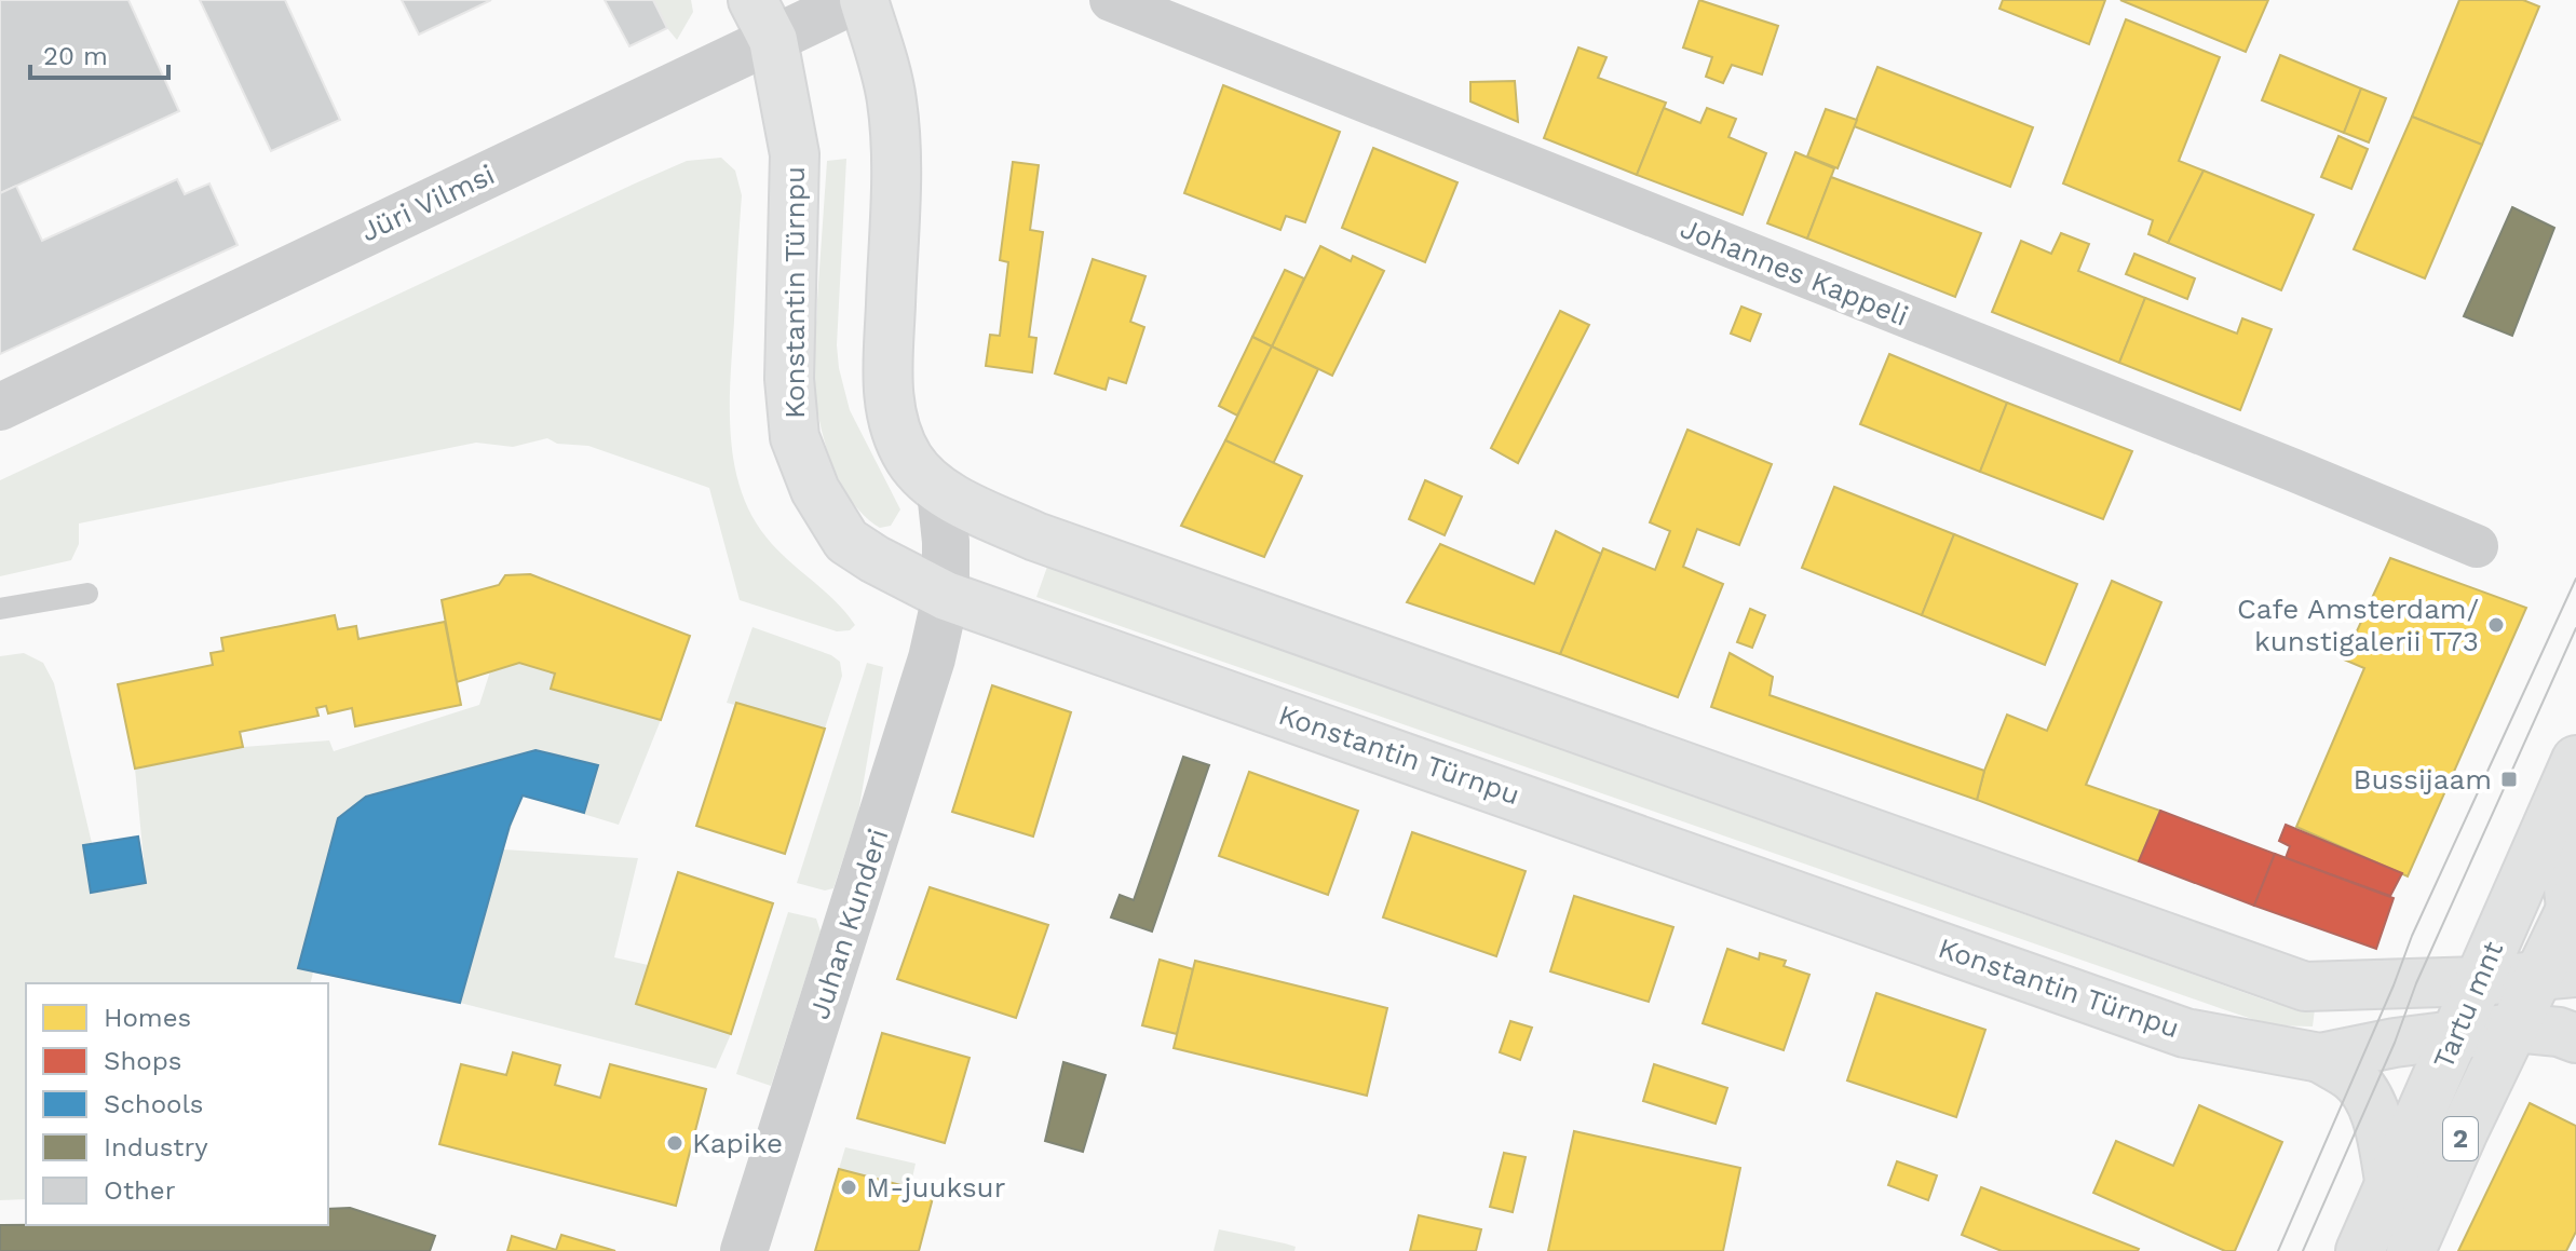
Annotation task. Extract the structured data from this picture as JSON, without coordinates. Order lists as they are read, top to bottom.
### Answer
{
  "streets": {
    "main road": ["Konstantin Türnpu", "Tartu mnt", "2"],
    "street": ["Jüri Vilmsi", "Johannes Kappeli", "Juhan Kunderi"]
  },
  "crossings": [
    ["Jüri Vilmsi", "Konstantin Türnpu"],
    ["Konstantin Türnpu", "Juhan Kunderi"],
    ["Konstantin Türnpu", "Tartu mnt"]
  ],
  "places": {
    "other": ["Cafe Amsterdam/ kunstigalerii T73", "Kapike", "M-juuksur"],
    "transit": ["Bussijaam"]
  },
  "legend": [
    "Homes",
    "Shops",
    "Schools",
    "Industry",
    "Other"
  ],
  "scale_bar": "20 m"
}
